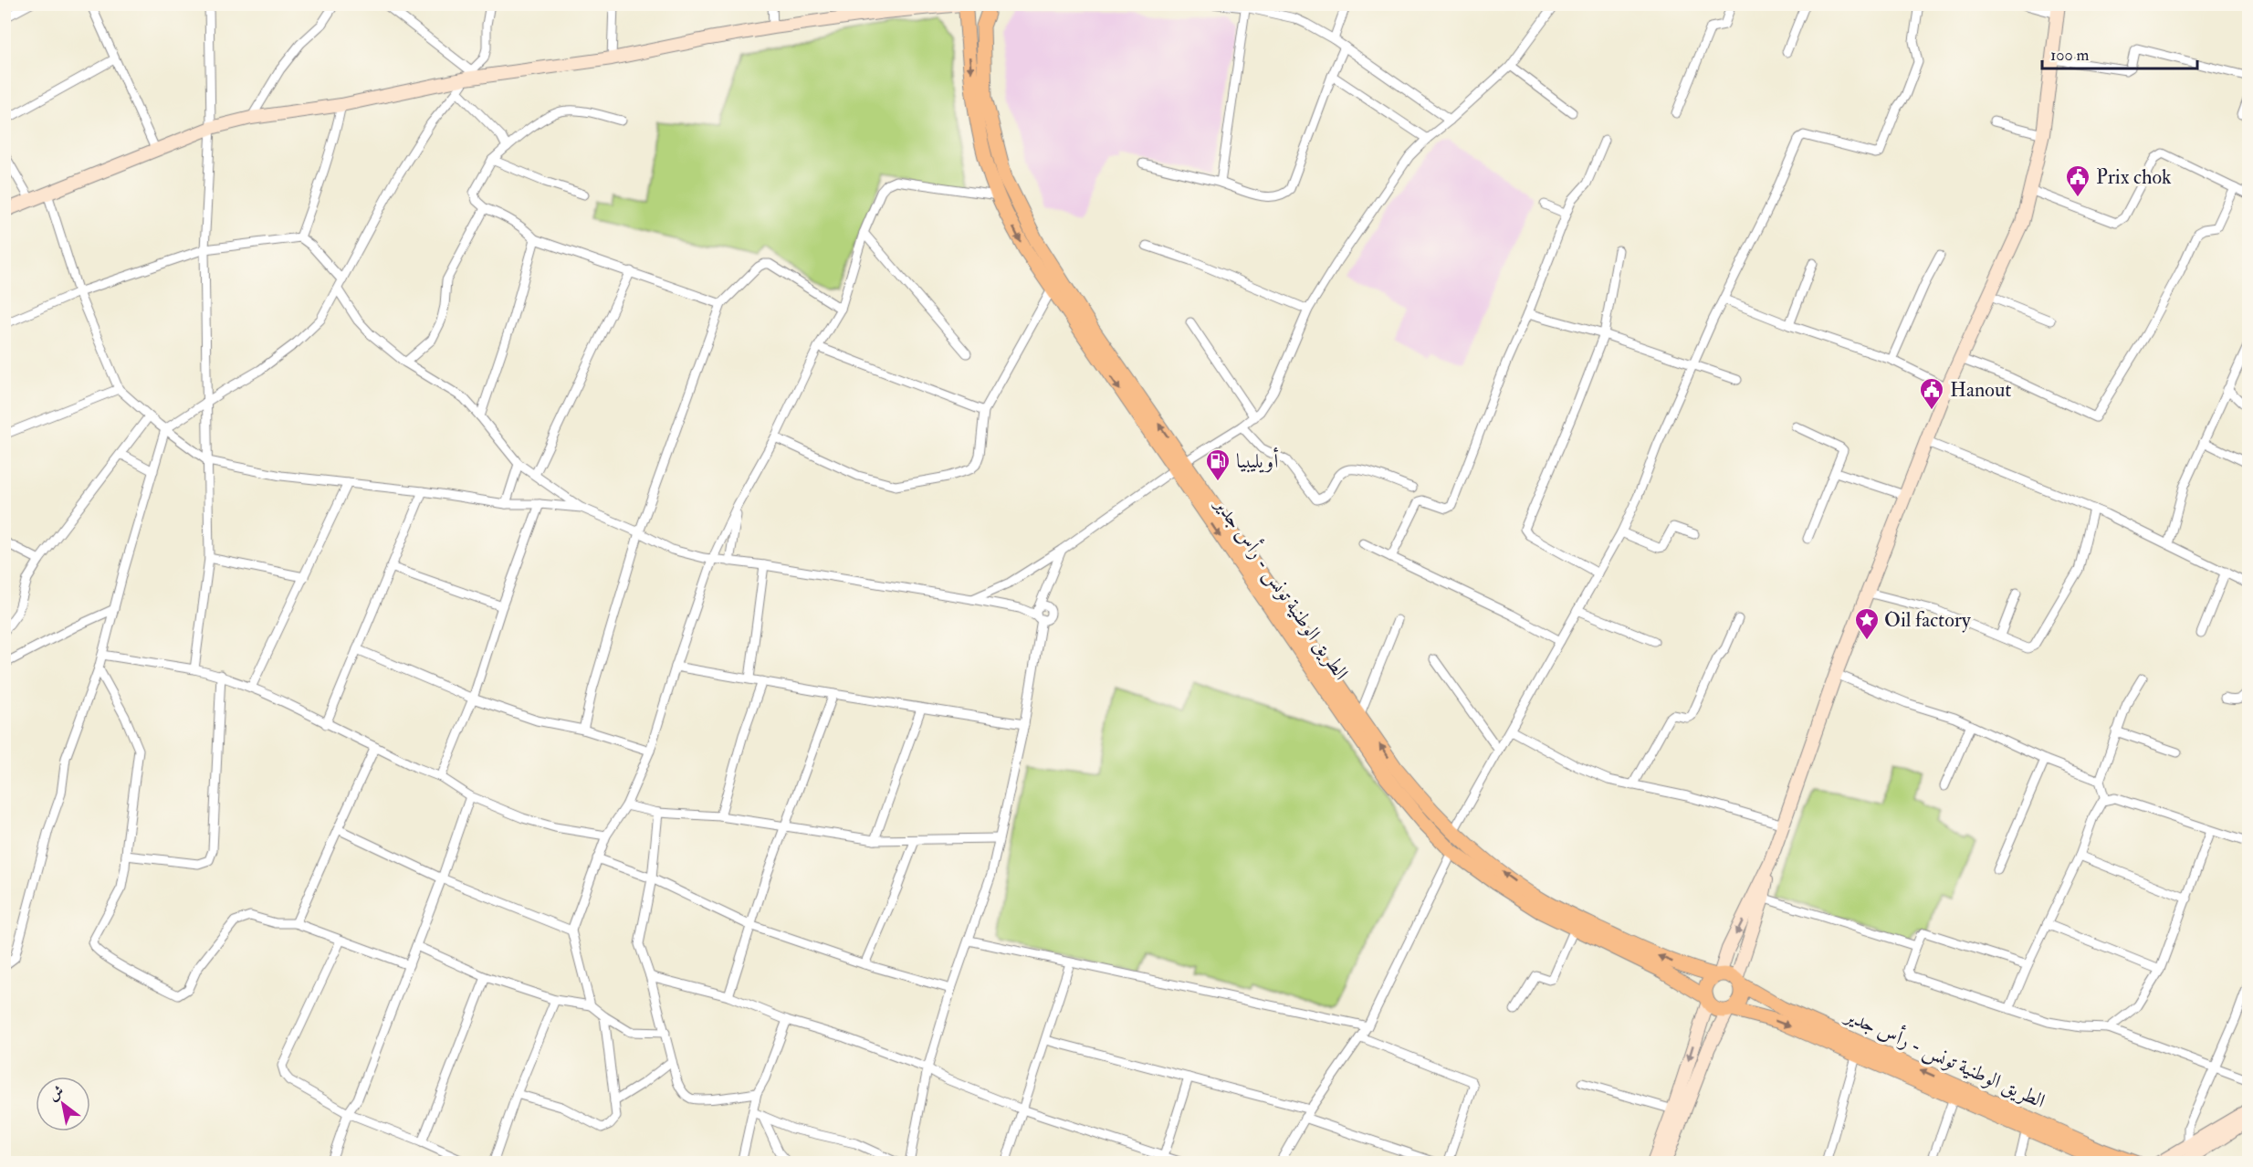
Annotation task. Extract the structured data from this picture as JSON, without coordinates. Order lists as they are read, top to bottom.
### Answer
{
  "streets": {
    "main road": ["الطريق الوطنية تونس - رأس جدير"]
  },
  "places": {
    "public building": ["Prix chok", "Hanout"],
    "fuel station": ["أويليبيا"],
    "place": ["Oil factory"]
  },
  "scale_bar": "100 m",
  "north": "top left"
}
